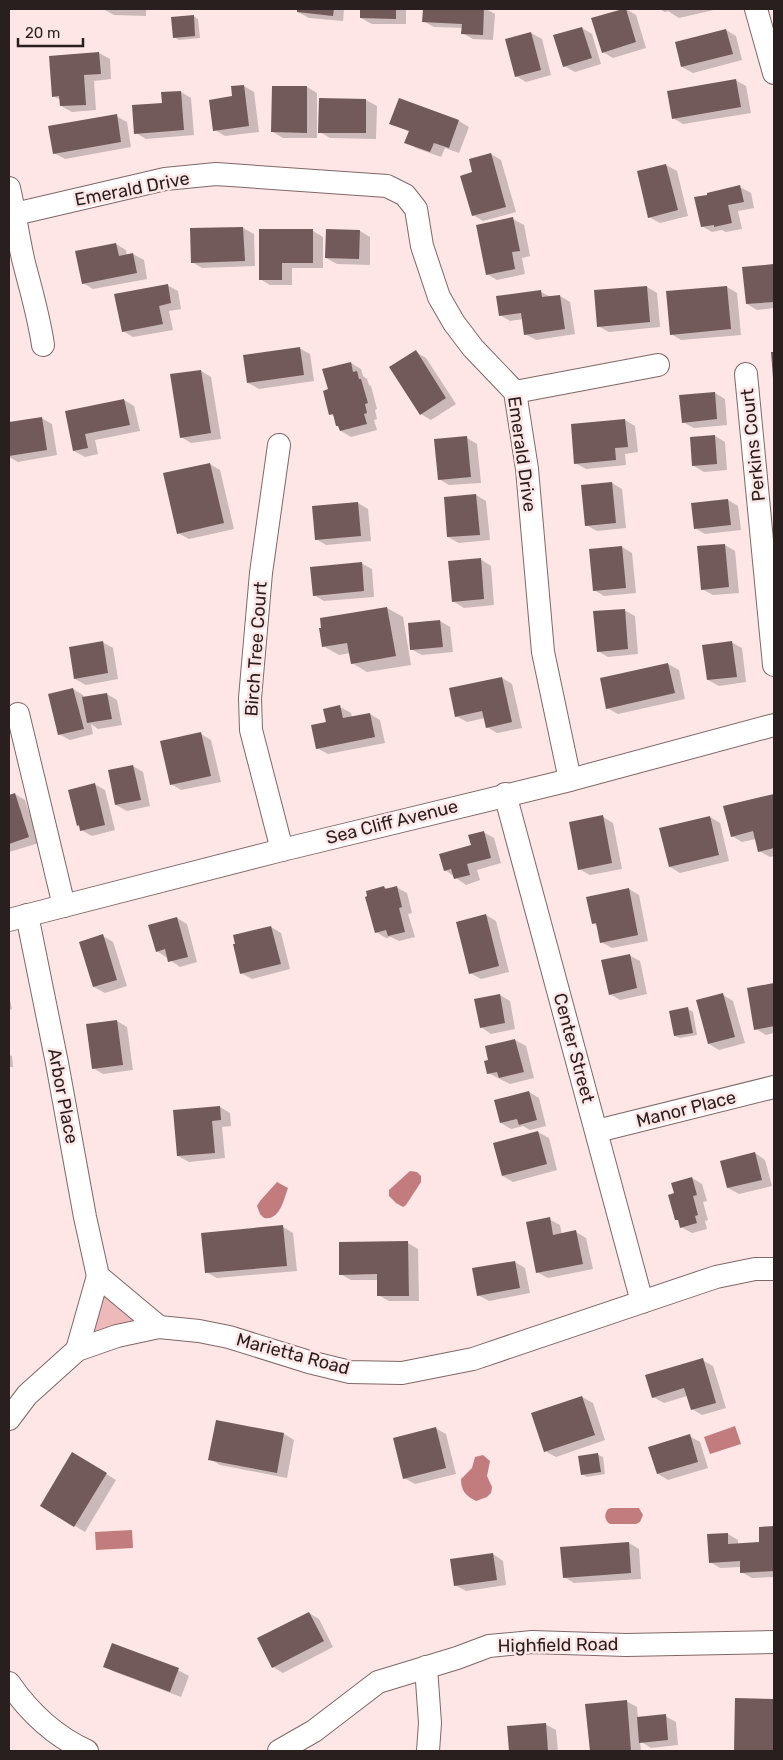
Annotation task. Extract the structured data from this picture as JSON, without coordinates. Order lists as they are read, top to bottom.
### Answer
{
  "streets": {
    "street": [
      "Emerald Drive",
      "Perkins Court",
      "Birch Tree Court",
      "Sea Cliff Avenue",
      "Center Street",
      "Arbor Place",
      "Manor Place",
      "Marietta Road",
      "Highfield Road"
    ]
  },
  "crossings": [
    ["Emerald Drive", "Sea Cliff Avenue"],
    ["Birch Tree Court", "Sea Cliff Avenue"],
    ["Sea Cliff Avenue", "Center Street"],
    ["Sea Cliff Avenue", "Arbor Place"],
    ["Center Street", "Manor Place"],
    ["Center Street", "Marietta Road"],
    ["Arbor Place", "Marietta Road"]
  ],
  "scale_bar": "20 m"
}
